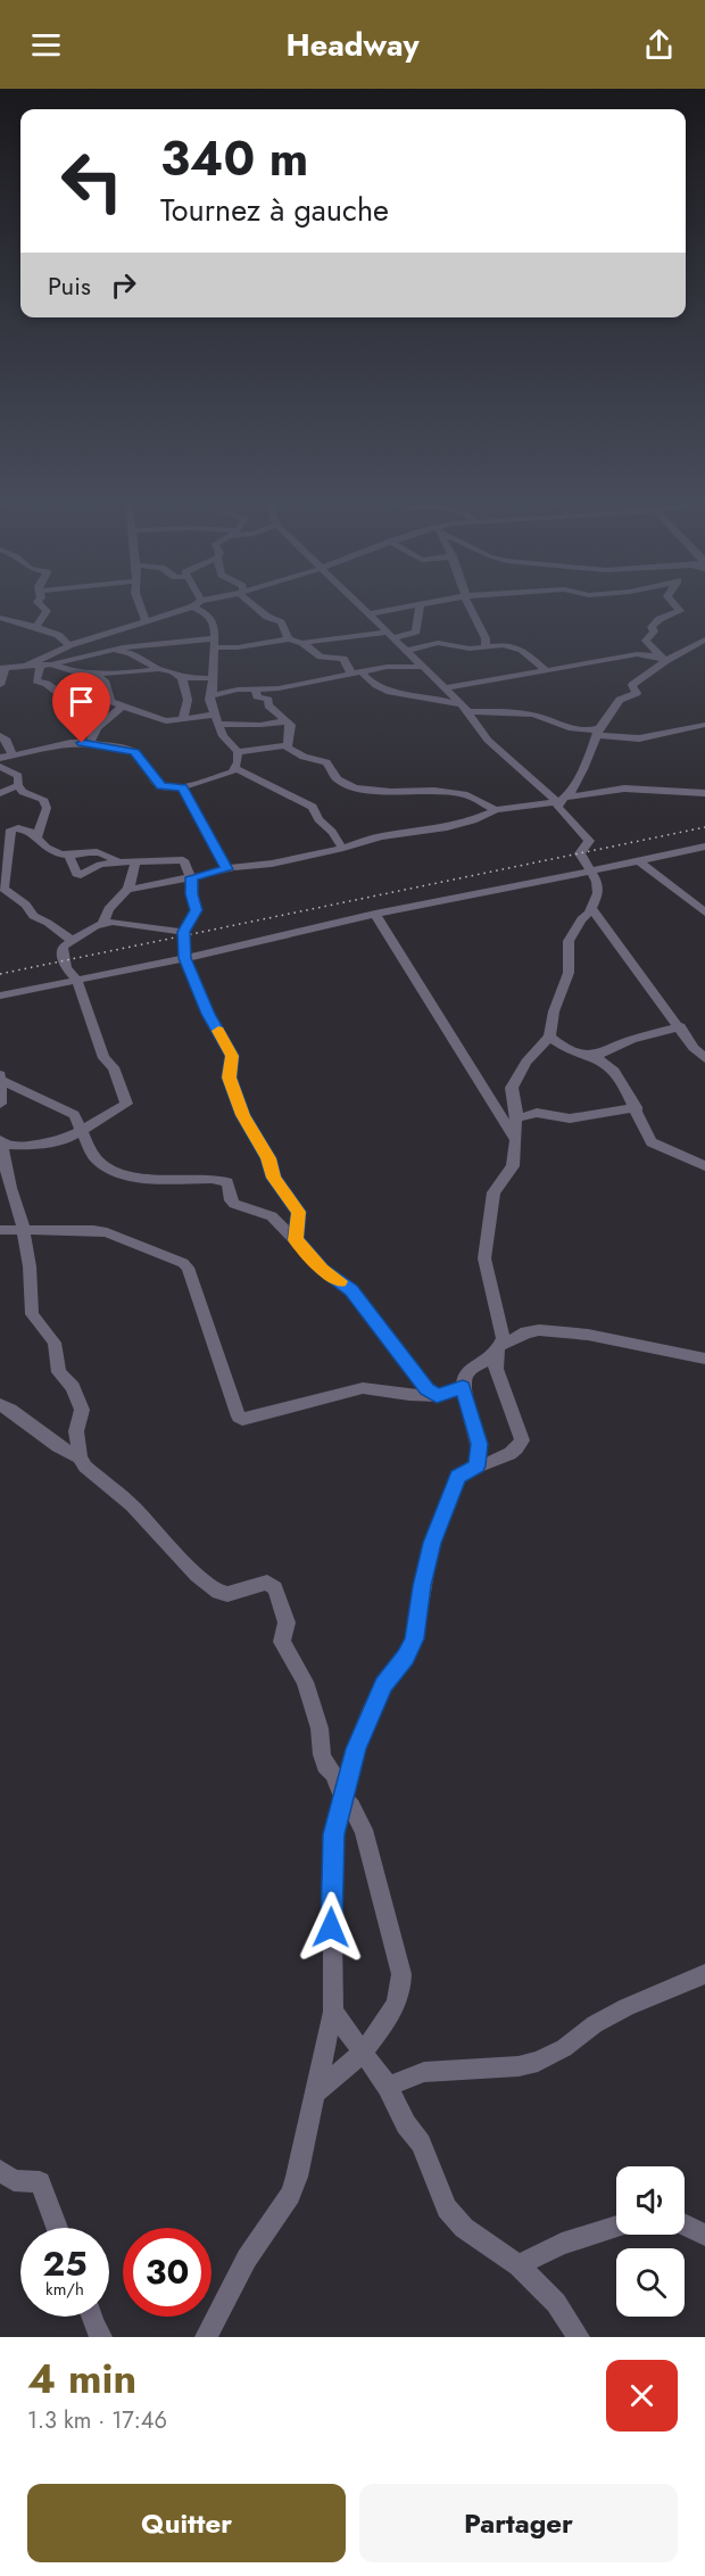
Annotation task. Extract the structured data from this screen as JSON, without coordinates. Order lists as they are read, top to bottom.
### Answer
{
  "page": {
    "header": "Headway",
    "turn": ["340 m", "Tournez à gauche"],
    "then": "Puis",
    "speed": "25 km/h",
    "limit": "30",
    "heading": ["4 min", "1.3 km · 17:46"],
    "buttons": ["Quitter", "Partager"]
  }
}
